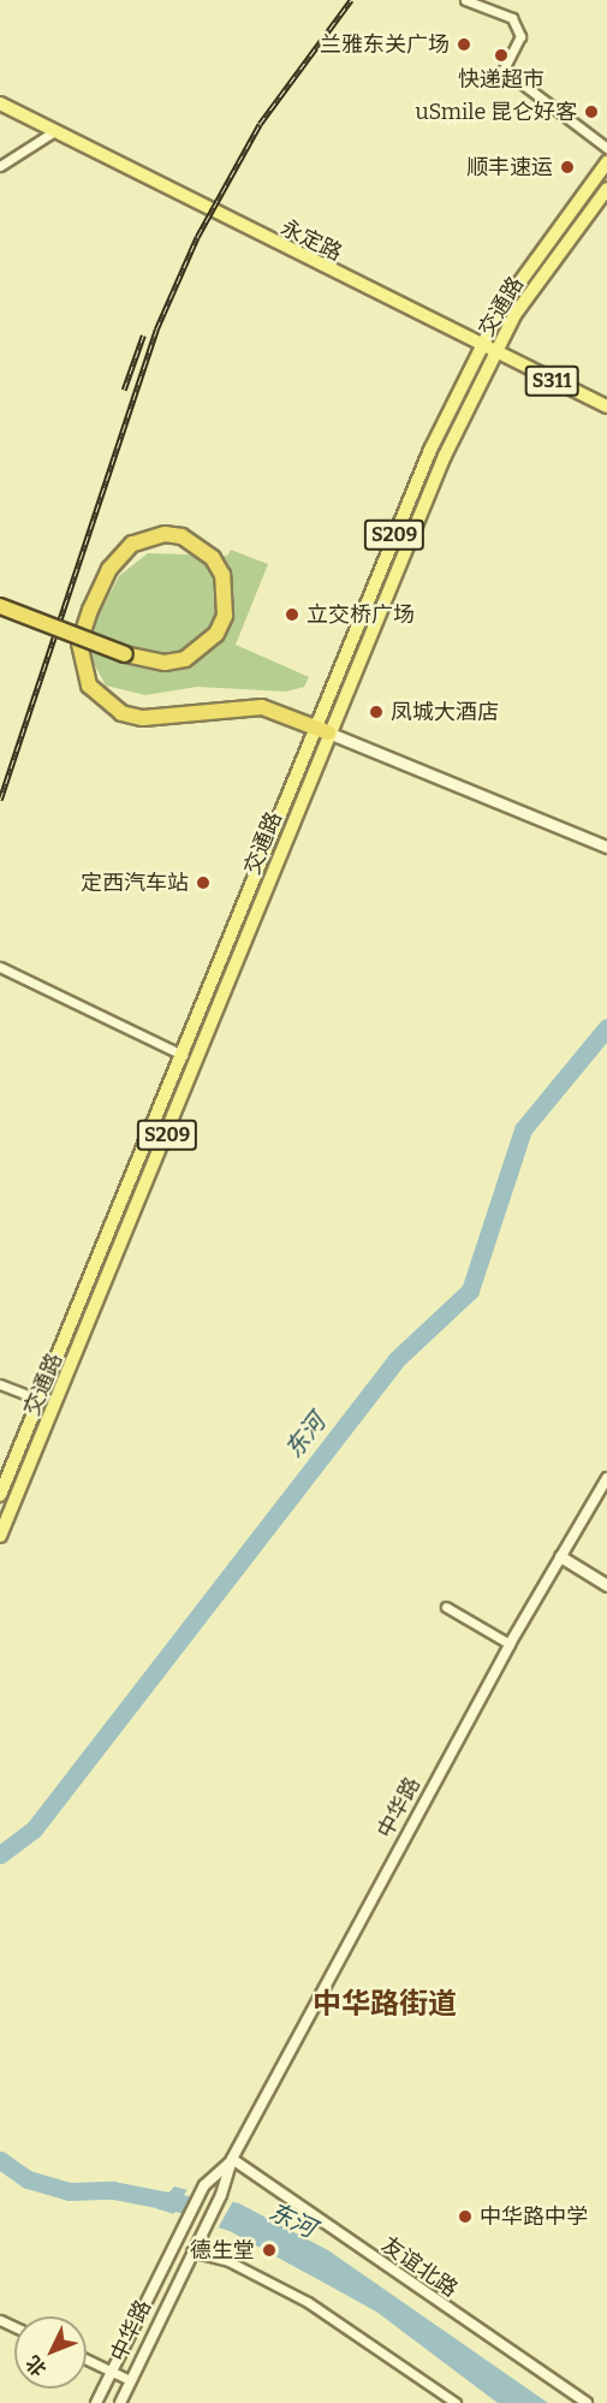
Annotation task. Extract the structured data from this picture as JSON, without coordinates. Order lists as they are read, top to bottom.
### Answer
{
  "streets": {
    "main road": [
      "永定路",
      "交通路",
      "S311",
      "S209"
    ],
    "street": ["中华路", "友谊北路"]
  },
  "crossings": [
    ["永定路", "交通路"],
    ["中华路", "友谊北路"]
  ],
  "districts": ["中华路街道"],
  "water": ["东河"],
  "places": [
    "兰雅东关广场",
    "快递超市",
    "uSmile 昆仑好客",
    "顺丰速运",
    "立交桥广场",
    "凤城大酒店",
    "定西汽车站",
    "中华路中学",
    "德生堂"
  ],
  "north": "bottom left"
}
